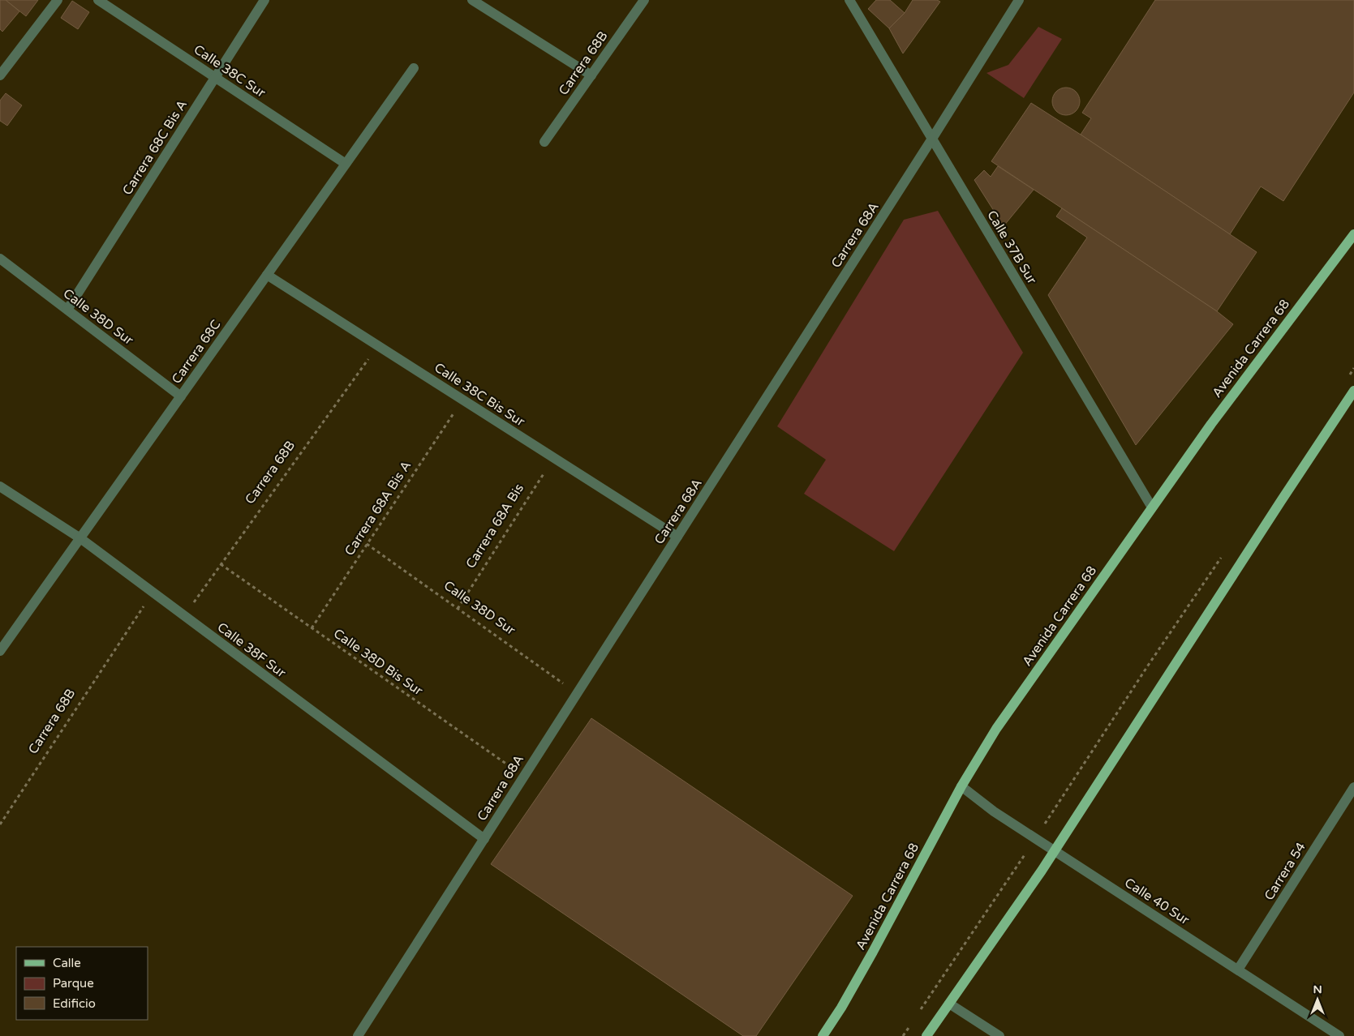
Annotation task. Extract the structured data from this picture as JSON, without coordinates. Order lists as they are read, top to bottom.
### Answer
{
  "streets": {
    "main road": ["Avenida Carrera 68"],
    "street": [
      "Carrera 68B",
      "Calle 38C Sur",
      "Carrera 68C Bis A",
      "Carrera 68A",
      "Calle 37B Sur",
      "Calle 38D Sur",
      "Carrera 68C",
      "Calle 38C Bis Sur",
      "Calle 38F Sur",
      "Carrera 54",
      "Calle 40 Sur"
    ],
    "path": ["Carrera 68A Bis A", "Carrera 68A Bis", "Calle 38D Bis Sur"]
  },
  "crossings": [
    ["Carrera 68B", "Calle 38C Bis Sur"],
    ["Carrera 68B", "Calle 38F Sur"],
    ["Carrera 68B", "Calle 38D Bis Sur"],
    ["Calle 38C Sur", "Carrera 68C Bis A"],
    ["Calle 38C Sur", "Carrera 68C"],
    ["Carrera 68C Bis A", "Calle 38D Sur"],
    ["Carrera 68A", "Calle 37B Sur"],
    ["Carrera 68A", "Calle 38D Sur"],
    ["Carrera 68A", "Calle 38C Bis Sur"],
    ["Carrera 68A", "Calle 38F Sur"],
    ["Carrera 68A", "Calle 38D Bis Sur"],
    ["Calle 37B Sur", "Avenida Carrera 68"],
    ["Calle 38D Sur", "Carrera 68C"],
    ["Calle 38D Sur", "Carrera 68A Bis A"],
    ["Calle 38D Sur", "Carrera 68A Bis"],
    ["Avenida Carrera 68", "Calle 40 Sur"],
    ["Carrera 68C", "Calle 38C Bis Sur"],
    ["Carrera 68C", "Calle 38F Sur"],
    ["Calle 38C Bis Sur", "Carrera 68A Bis A"],
    ["Calle 38C Bis Sur", "Carrera 68A Bis"],
    ["Carrera 68A Bis A", "Calle 38D Bis Sur"],
    ["Carrera 54", "Calle 40 Sur"]
  ],
  "legend": ["Calle", "Parque", "Edificio"],
  "north": "top"
}
